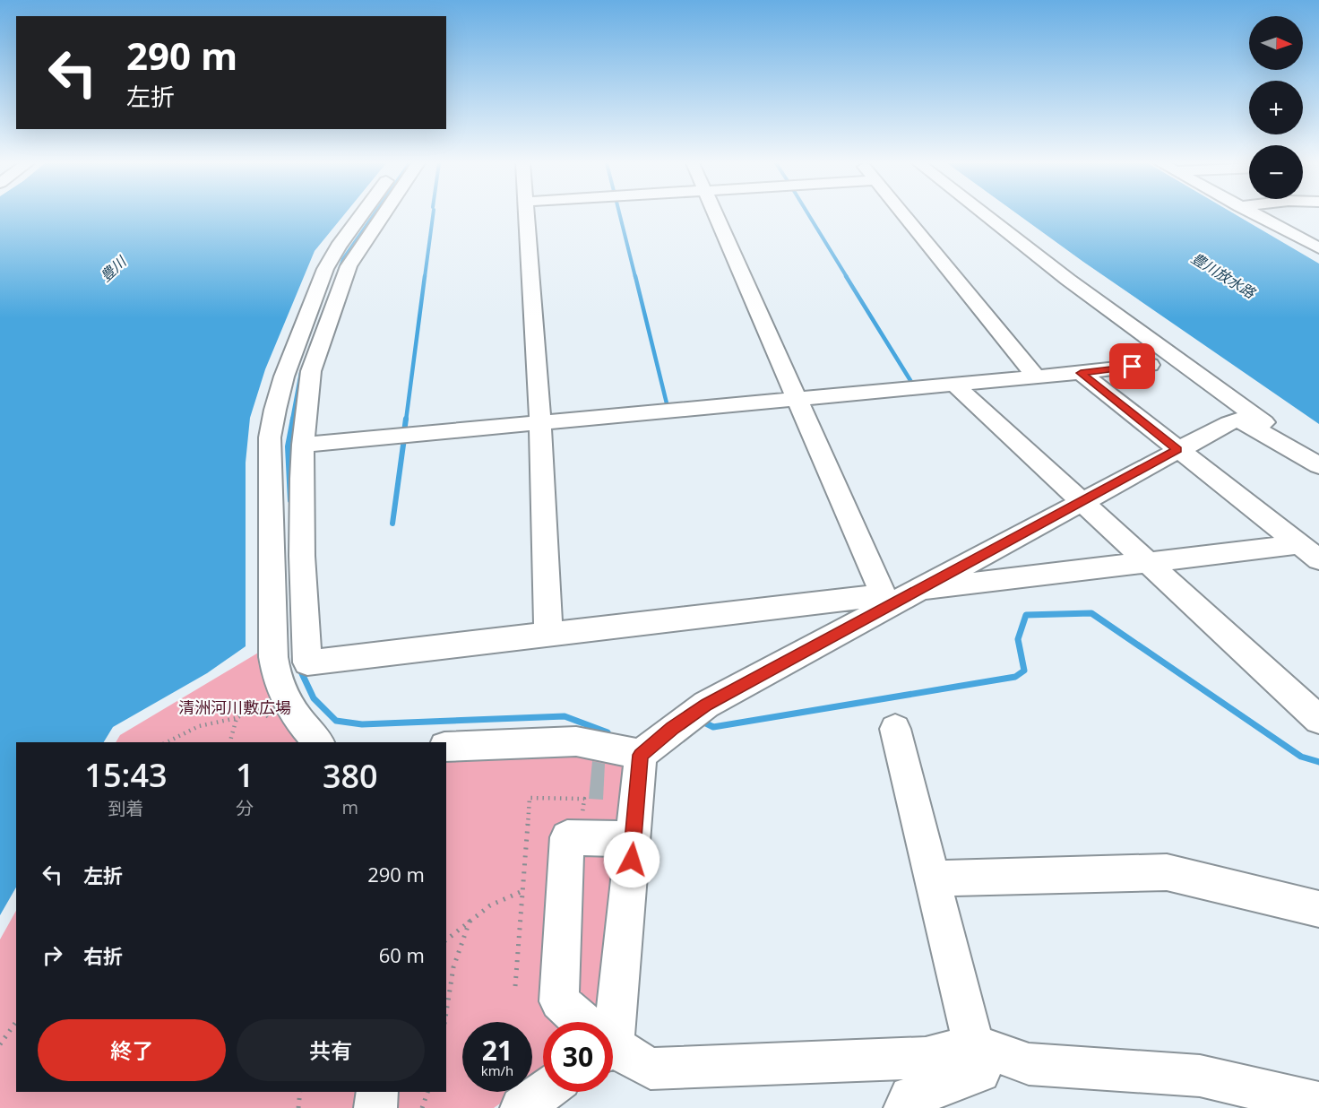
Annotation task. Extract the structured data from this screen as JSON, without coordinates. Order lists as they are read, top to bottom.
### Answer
{
  "water": ["豊川", "豊川放水路"],
  "parks": ["清洲河川敷広場"],
  "north": "right",
  "page": {
    "map_buttons": ["+", "−"],
    "turn": ["290 m", "左折"],
    "eta": [
      "15:43",
      "到着",
      "1",
      "分",
      "380",
      "m"
    ],
    "list": [
      {
        "name": "左折",
        "value": "290 m"
      },
      {
        "name": "右折",
        "value": "60 m"
      }
    ],
    "buttons": ["終了", "共有"],
    "speed": "21 km/h",
    "limit": "30"
  }
}
